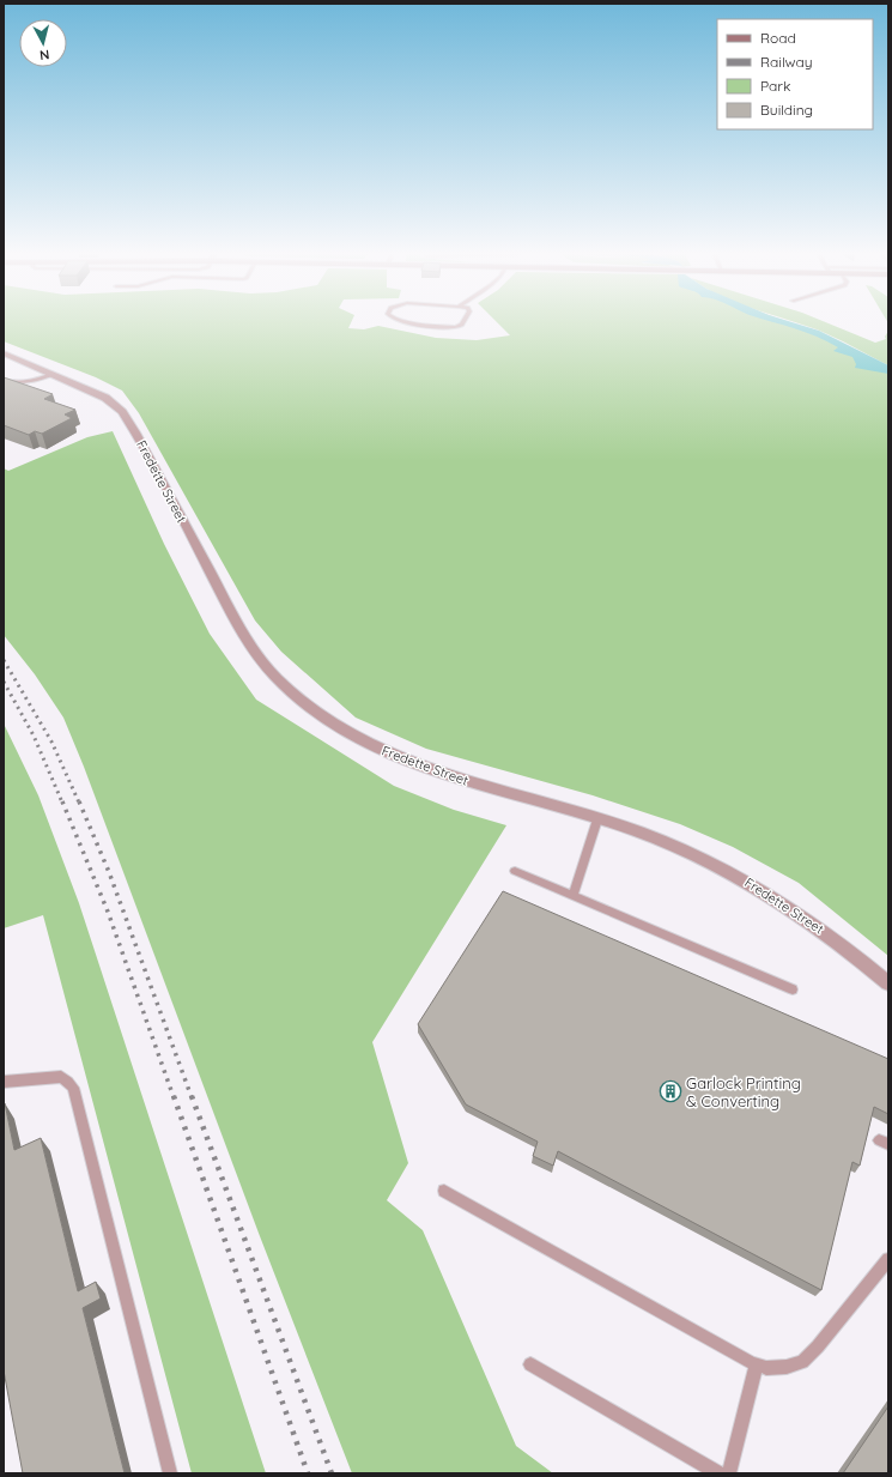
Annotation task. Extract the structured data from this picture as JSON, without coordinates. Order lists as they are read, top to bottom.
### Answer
{
  "streets": {
    "street": ["Fredette Street"]
  },
  "places": {
    "building": ["Garlock Printing & Converting"]
  },
  "legend": [
    "Road",
    "Railway",
    "Park",
    "Building"
  ],
  "north": "bottom"
}
